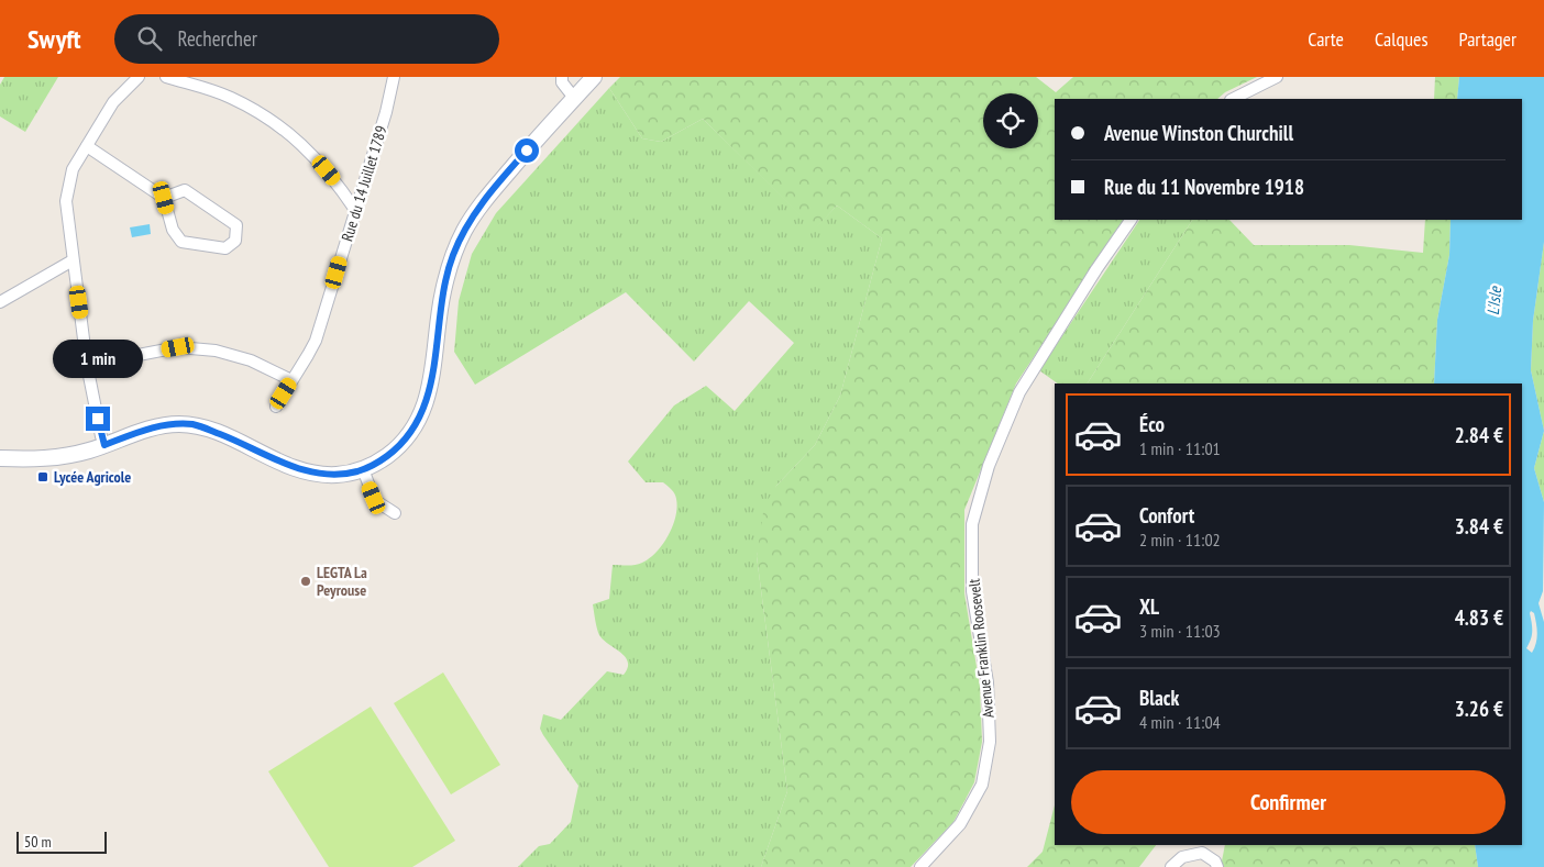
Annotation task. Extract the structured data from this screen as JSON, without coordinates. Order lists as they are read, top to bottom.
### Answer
{
  "streets": {
    "street": ["Rue du 14 Juillet 1789", "Avenue Franklin Roosevelt"]
  },
  "water": ["L'Isle"],
  "places": {
    "transit": ["Lycée Agricole"],
    "other": ["LEGTA La Peyrouse"]
  },
  "scale_bar": "50 m",
  "page": {
    "header": "Swyft",
    "search": "Rechercher",
    "nav": ["Carte", "Calques", "Partager"],
    "banner": ["Avenue Winston Churchill", "Rue du 11 Novembre 1918"],
    "bubble": "1 min",
    "list": [
      {
        "name": "Éco",
        "note": "1 min · 11:01",
        "value": "2.84 €"
      },
      {
        "name": "Confort",
        "note": "2 min · 11:02",
        "value": "3.84 €"
      },
      {
        "name": "XL",
        "note": "3 min · 11:03",
        "value": "4.83 €"
      },
      {
        "name": "Black",
        "note": "4 min · 11:04",
        "value": "3.26 €"
      }
    ],
    "buttons": "Confirmer",
    "scale": "50 m"
  }
}
